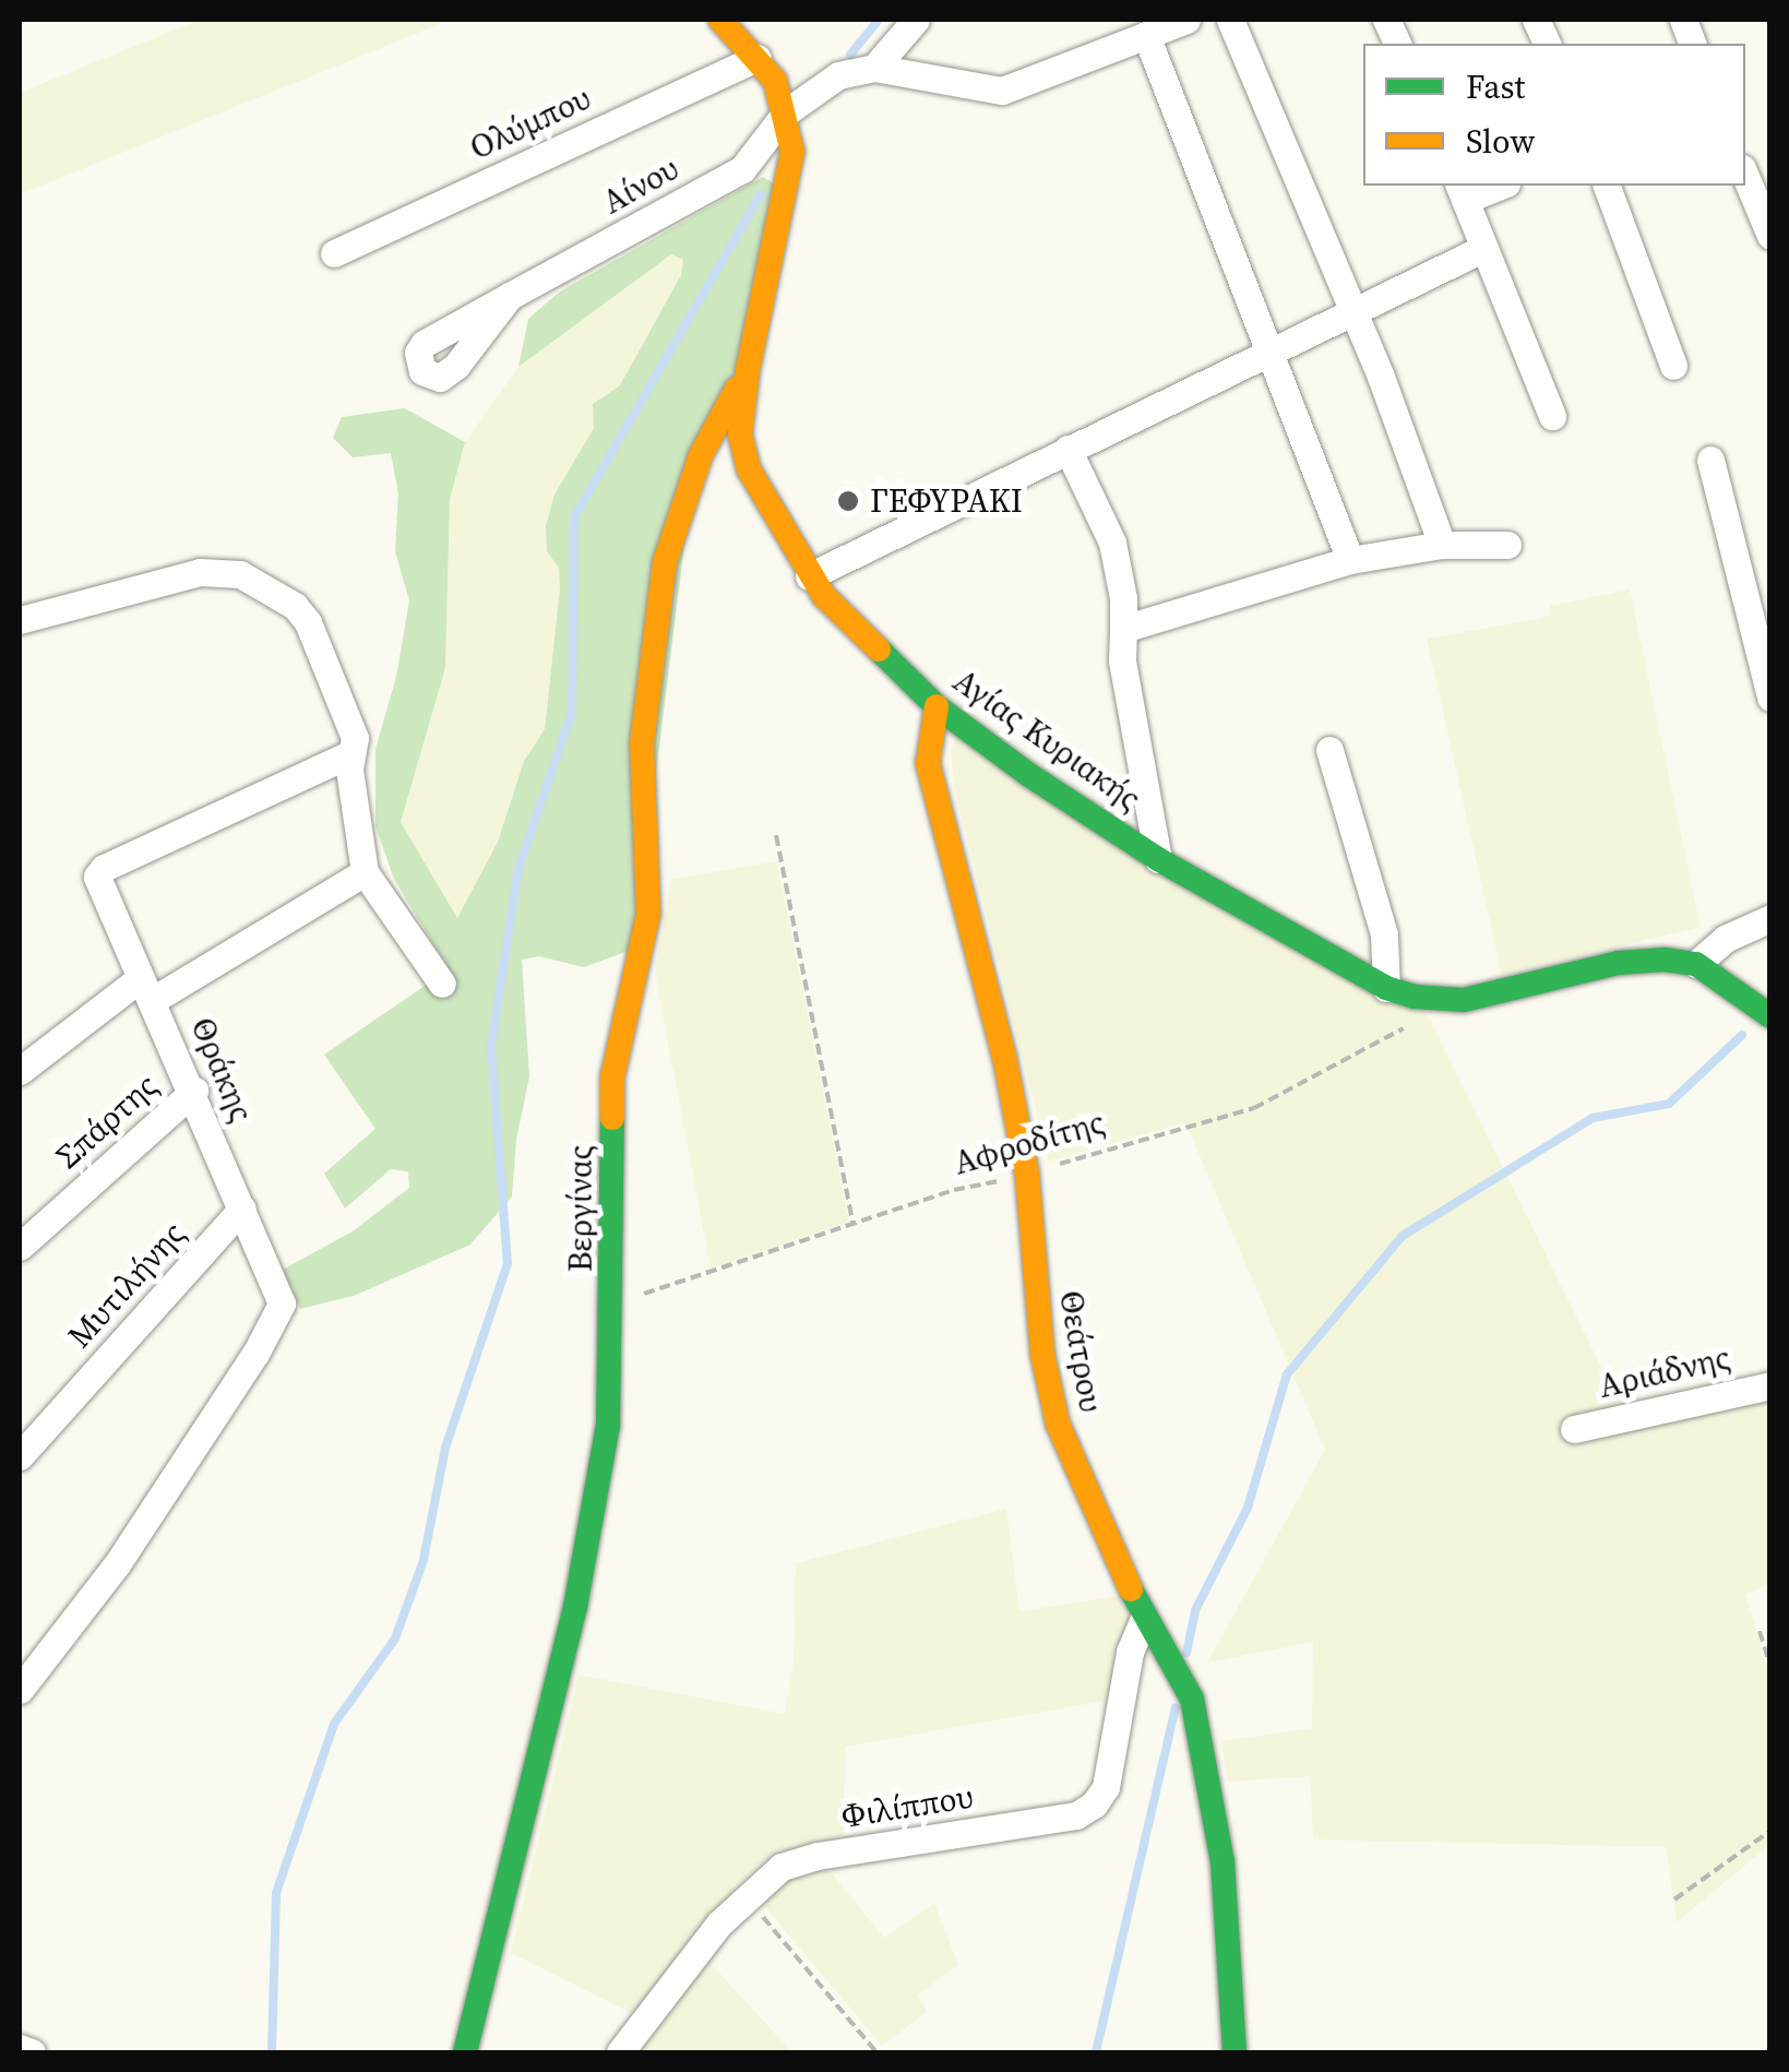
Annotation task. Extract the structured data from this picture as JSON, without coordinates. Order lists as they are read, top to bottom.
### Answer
{
  "streets": {
    "street": [
      "Ολύμπου",
      "Αίνου",
      "Αγίας Κυριακής",
      "Θράκης",
      "Σπάρτης",
      "Βεργίνας",
      "Μυτιλήνης",
      "Θεάτρου",
      "Αριάδνης",
      "Φιλίππου"
    ],
    "path": ["Αφροδίτης"]
  },
  "crossings": [
    ["Ολύμπου", "Αγίας Κυριακής"],
    ["Αίνου", "Αγίας Κυριακής"],
    ["Αγίας Κυριακής", "Βεργίνας"],
    ["Αγίας Κυριακής", "Θεάτρου"],
    ["Θράκης", "Σπάρτης"],
    ["Θράκης", "Μυτιλήνης"],
    ["Αφροδίτης", "Βεργίνας"],
    ["Αφροδίτης", "Θεάτρου"],
    ["Θεάτρου", "Φιλίππου"]
  ],
  "places": ["ΓΕΦΥΡΑΚΙ"],
  "legend": ["Fast", "Slow"]
}
